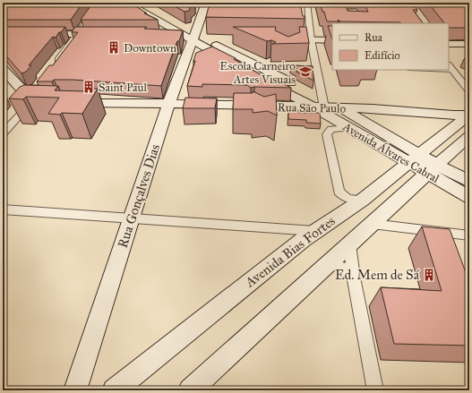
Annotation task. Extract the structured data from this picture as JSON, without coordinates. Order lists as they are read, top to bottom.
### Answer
{
  "streets": {
    "street": [
      "Rua São Paulo",
      "Avenida Álvares Cabral",
      "Rua Gonçalves Dias",
      "Avenida Bias Fortes"
    ]
  },
  "crossings": [
    ["Rua São Paulo", "Avenida Álvares Cabral"],
    ["Rua São Paulo", "Rua Gonçalves Dias"],
    ["Rua São Paulo", "Avenida Bias Fortes"],
    ["Avenida Álvares Cabral", "Rua Gonçalves Dias"],
    ["Avenida Álvares Cabral", "Avenida Bias Fortes"]
  ],
  "places": {
    "building": ["Downtown", "Saint Paul", "Ed. Mem de Sá"],
    "school or university": ["Escola Carneiro Artes Visuais"]
  },
  "legend": ["Rua", "Edifício"]
}
